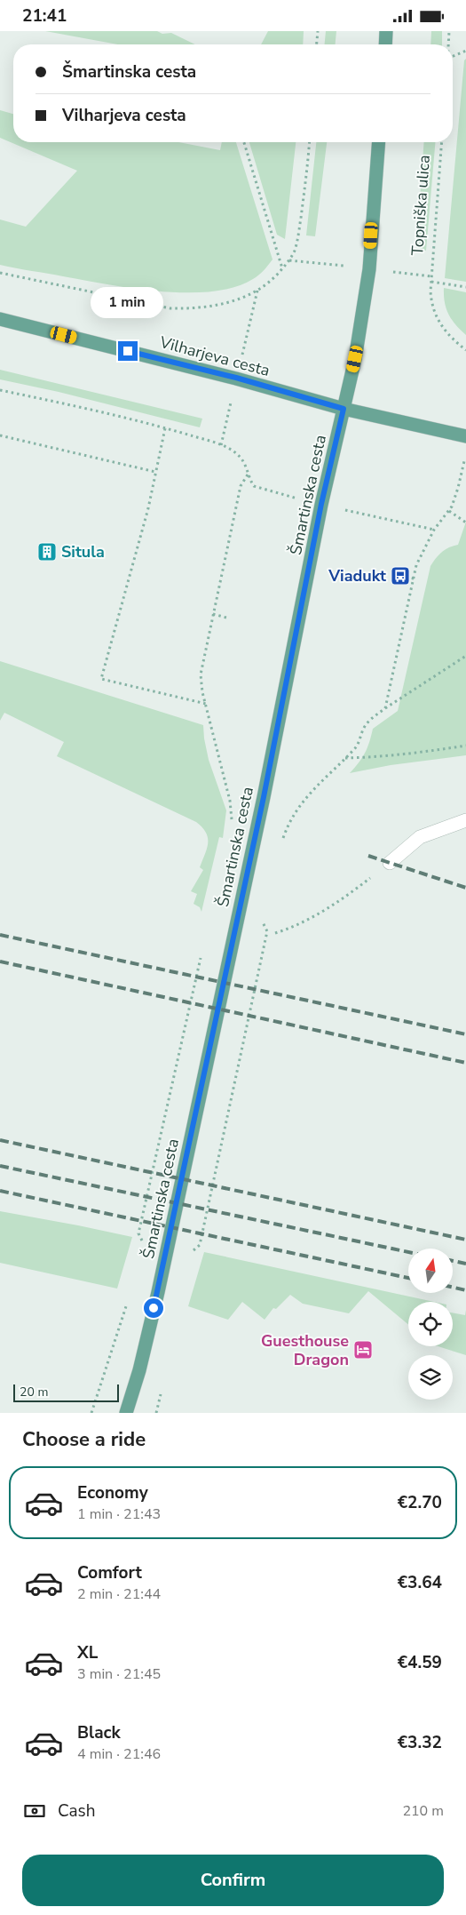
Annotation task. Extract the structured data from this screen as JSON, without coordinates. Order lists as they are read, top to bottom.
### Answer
{
  "streets": {
    "main road": ["Vilharjeva cesta", "Šmartinska cesta"],
    "path": ["Topniška ulica"]
  },
  "crossings": [
    ["Vilharjeva cesta", "Šmartinska cesta"]
  ],
  "places": {
    "building": ["Situla"],
    "bus stop": ["Viadukt"],
    "hotel": ["Guesthouse Dragon"]
  },
  "scale_bar": "20 m",
  "north": "top",
  "page": {
    "status": "21:41",
    "banner": ["Šmartinska cesta", "Vilharjeva cesta"],
    "bubble": "1 min",
    "scale": "20 m",
    "heading": "Choose a ride",
    "list": [
      {
        "name": "Economy",
        "note": "1 min · 21:43",
        "value": "€2.70"
      },
      {
        "name": "Comfort",
        "note": "2 min · 21:44",
        "value": "€3.64"
      },
      {
        "name": "XL",
        "note": "3 min · 21:45",
        "value": "€4.59"
      },
      {
        "name": "Black",
        "note": "4 min · 21:46",
        "value": "€3.32"
      }
    ],
    "pay": ["Cash", "210 m"],
    "buttons": "Confirm"
  }
}
